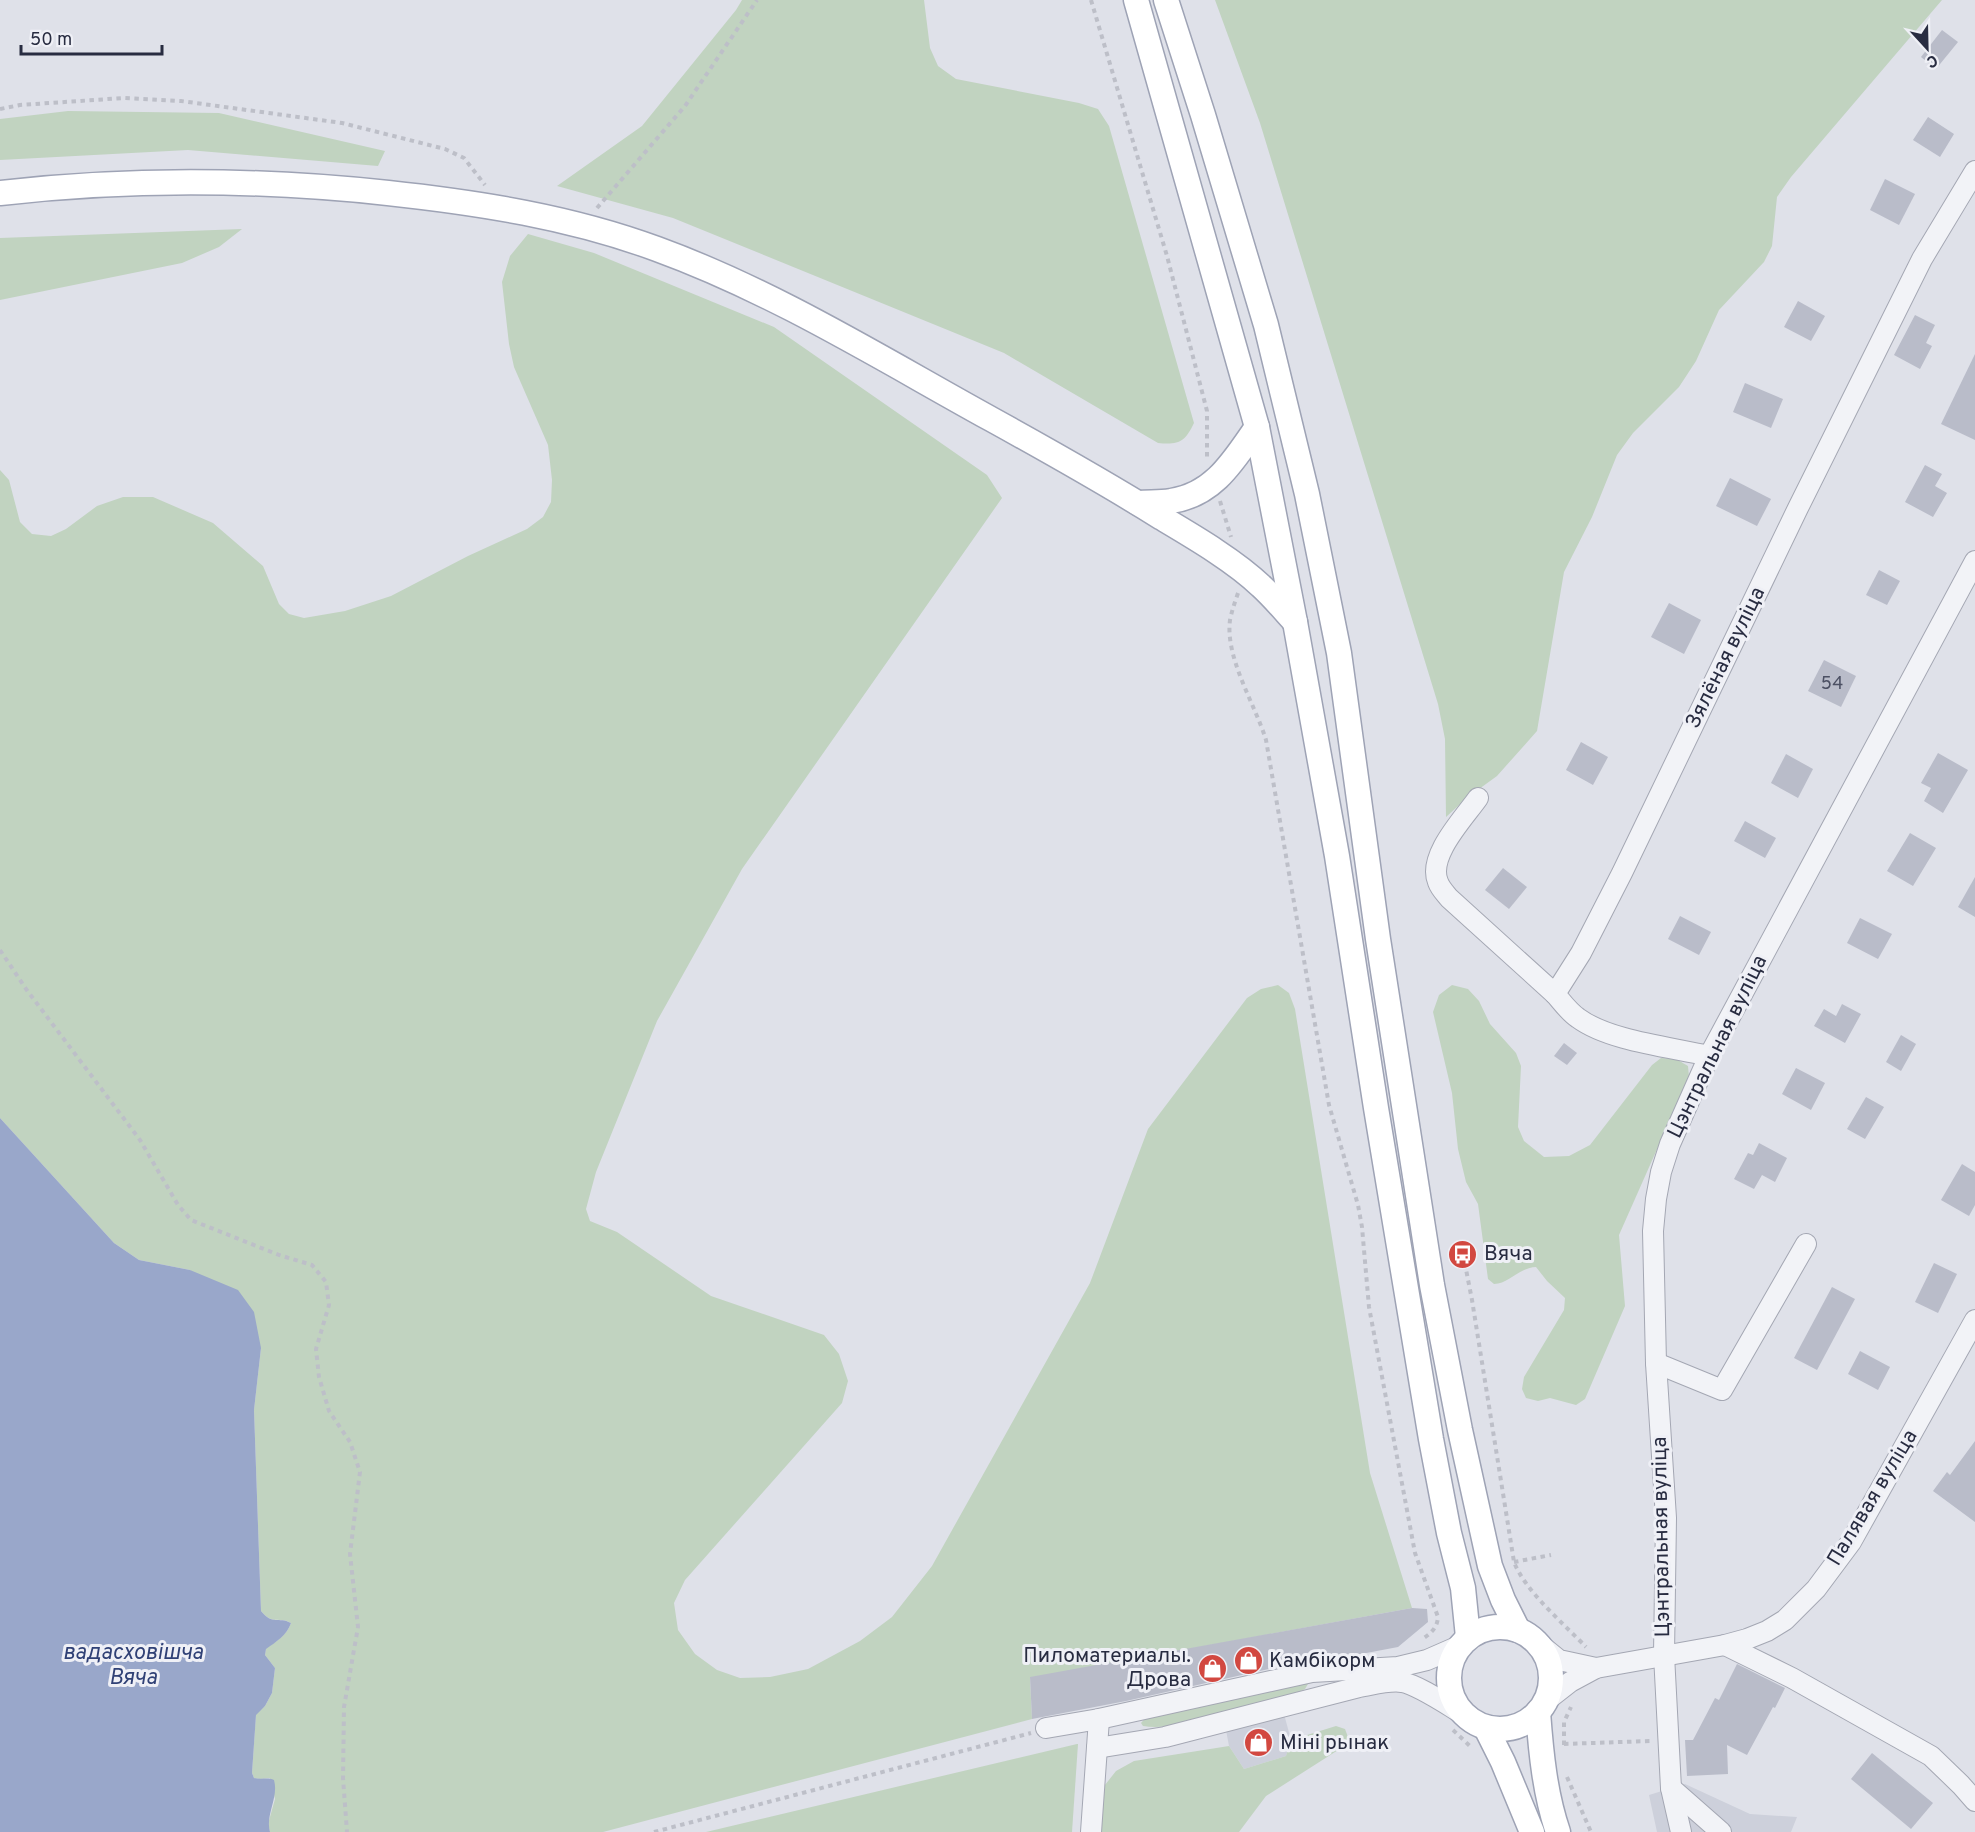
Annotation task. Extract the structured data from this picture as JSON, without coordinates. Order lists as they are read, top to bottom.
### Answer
{
  "streets": {
    "street": ["Зялёная вуліца", "Цэнтральная вуліца", "Палявая вуліца"]
  },
  "crossings": [
    ["Цэнтральная вуліца", "Палявая вуліца"]
  ],
  "water": ["вадасховішча Вяча"],
  "places": {
    "bus stop": ["Вяча"],
    "shop": ["Камбікорм", "Пиломатериалы. Дрова", "Міні рынак"]
  },
  "house_numbers": ["54"],
  "scale_bar": "50 m",
  "north": "bottom"
}
